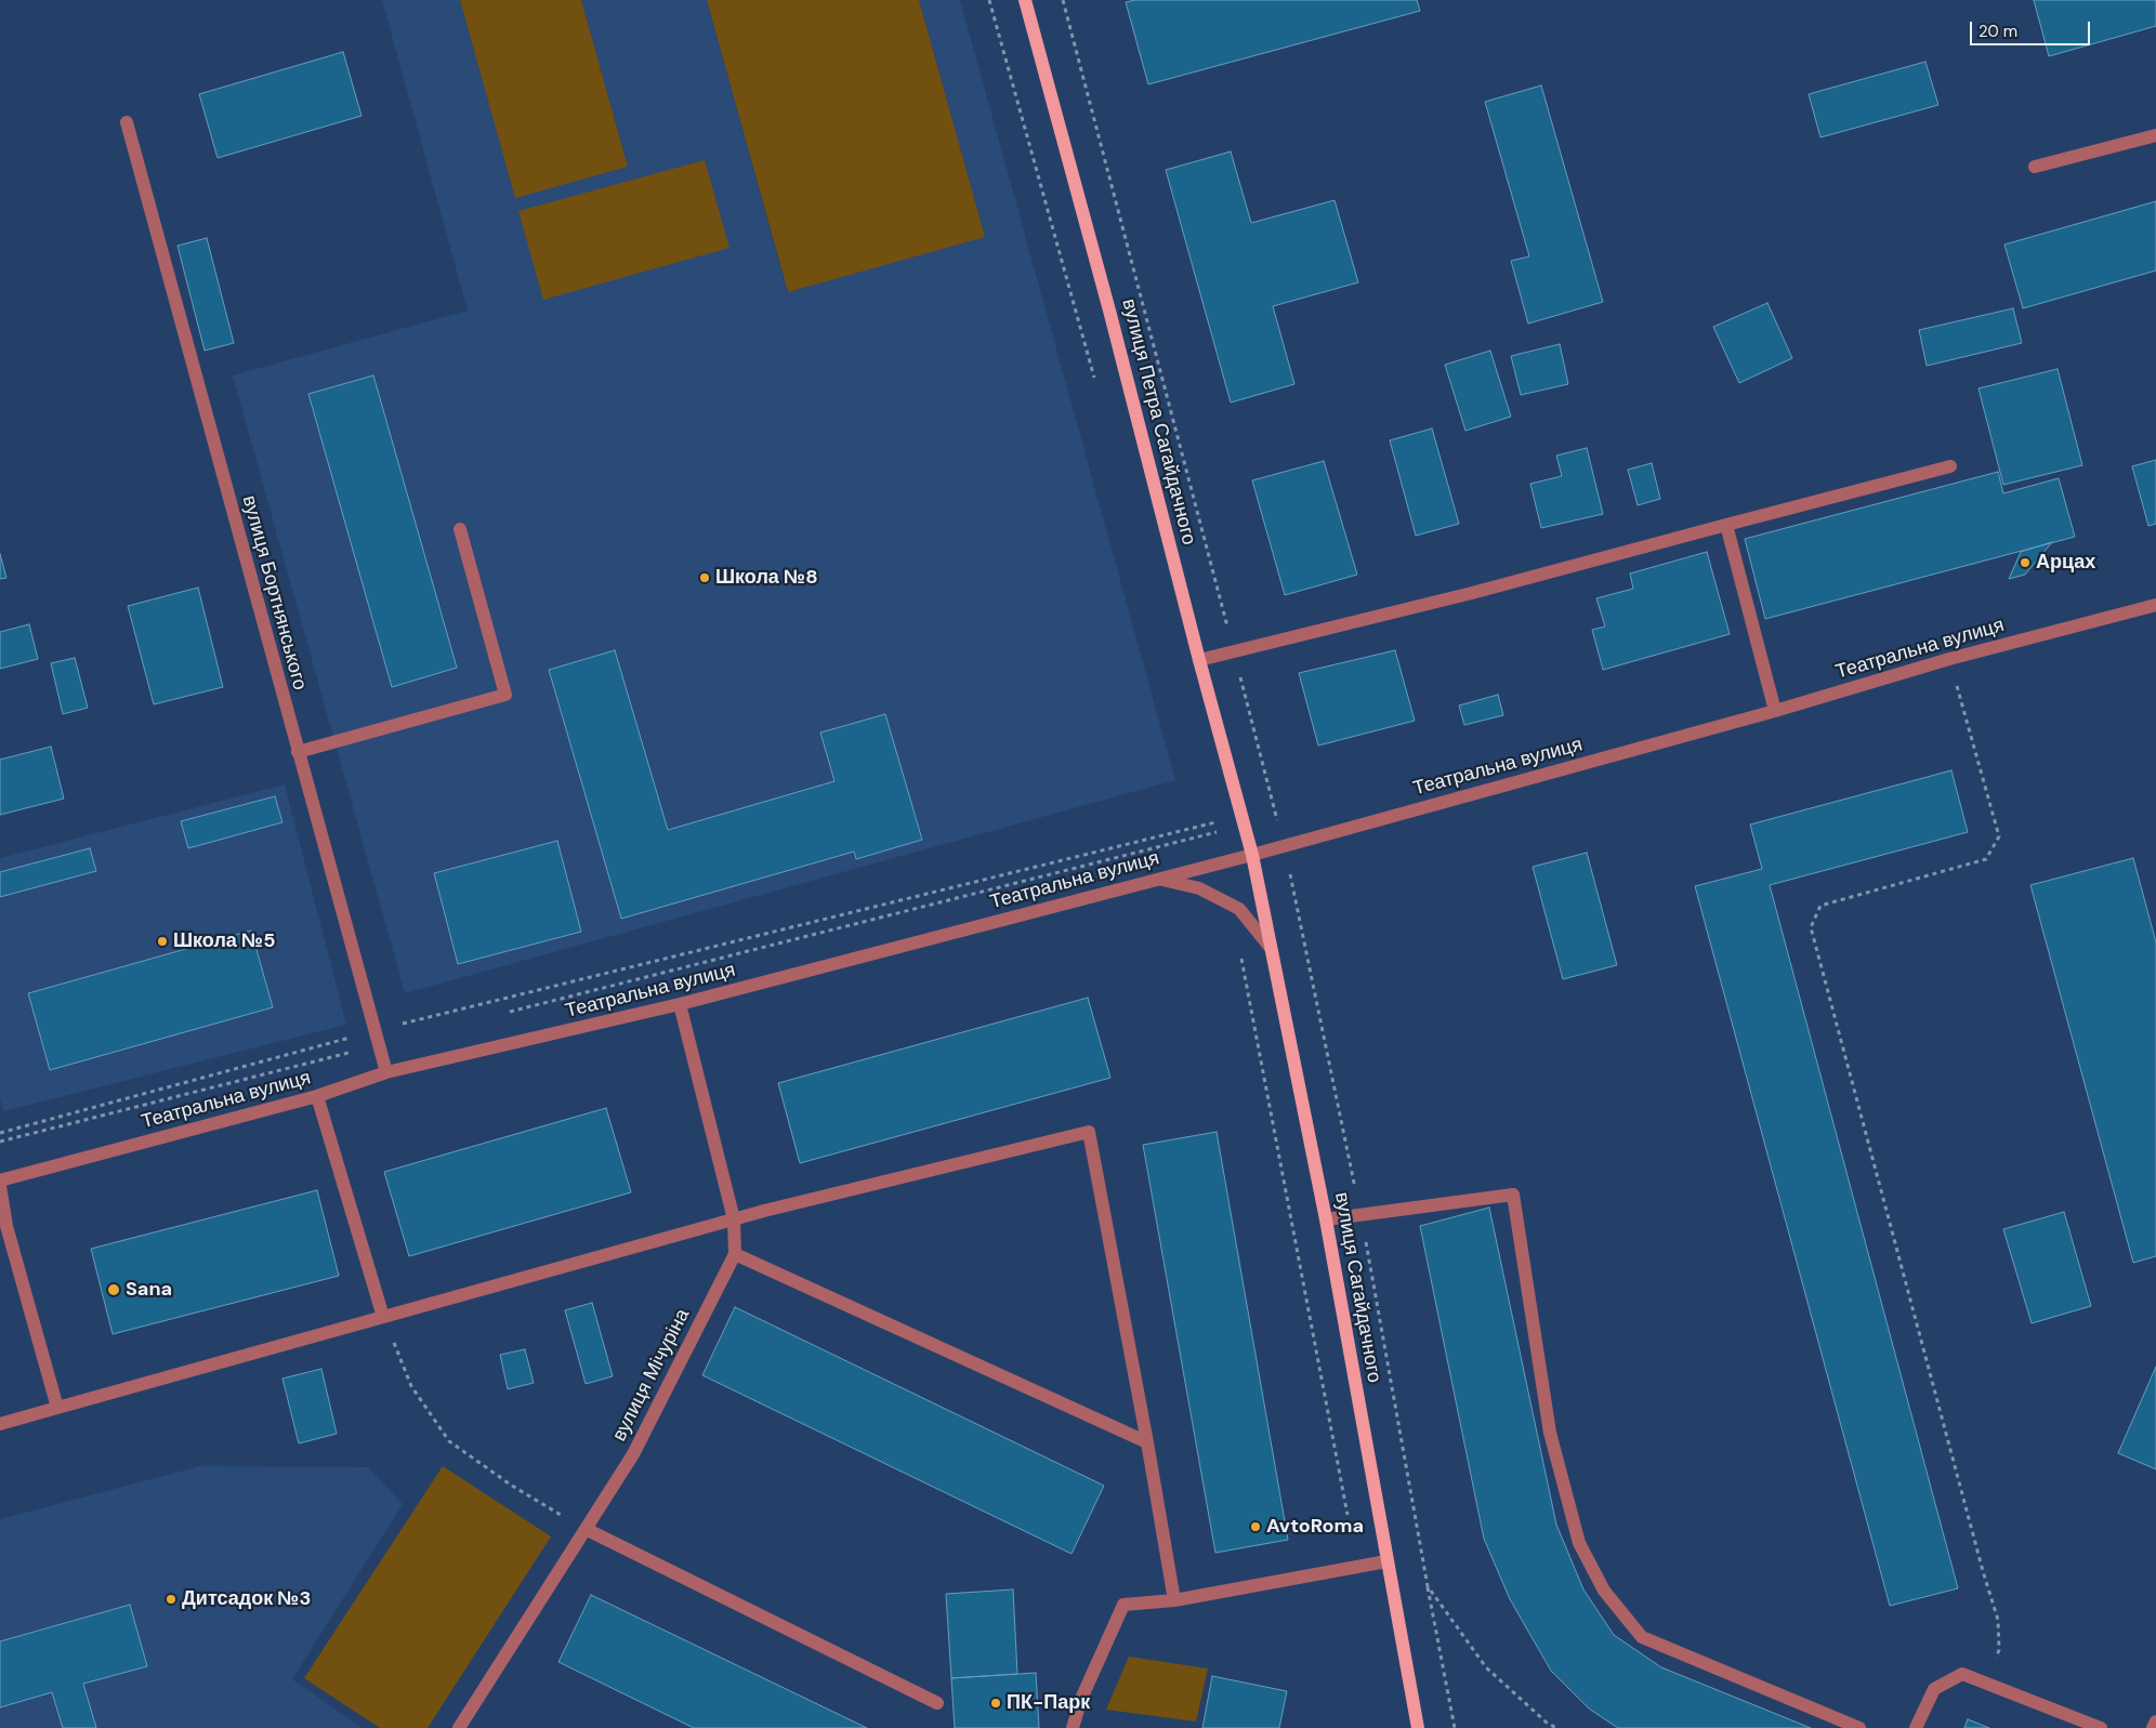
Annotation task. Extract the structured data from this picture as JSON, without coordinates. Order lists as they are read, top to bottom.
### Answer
{
  "streets": {
    "main road": ["вулиця Петра Сагайдачного", "вулиця Сагайдачного"],
    "street": ["вулиця Бортнянського", "Театральна вулиця", "вулиця Мічуріна"]
  },
  "crossings": [
    ["вулиця Петра Сагайдачного", "Театральна вулиця"],
    ["вулиця Петра Сагайдачного", "вулиця Сагайдачного"],
    ["вулиця Бортнянського", "Театральна вулиця"],
    ["Театральна вулиця", "вулиця Сагайдачного"],
    ["Театральна вулиця", "вулиця Мічуріна"]
  ],
  "places": [
    "Арцах",
    "Школа №8",
    "Школа №5",
    "Sana",
    "AvtoRoma",
    "Дитсадок №3",
    "ПК-Парк"
  ],
  "scale_bar": "20 m"
}
